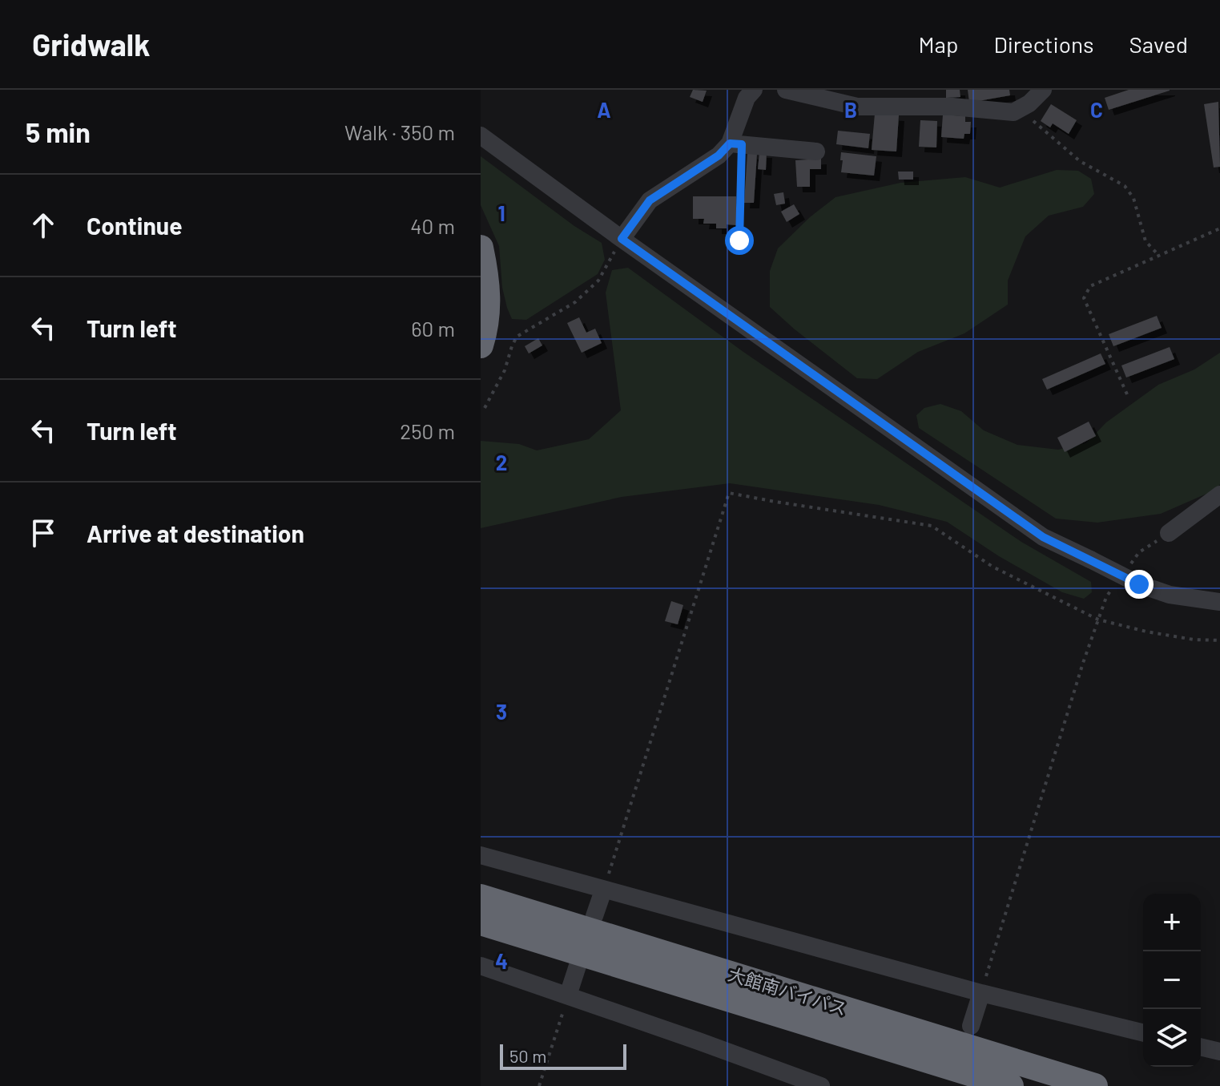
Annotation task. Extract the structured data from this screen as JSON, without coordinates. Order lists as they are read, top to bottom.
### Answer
{
  "streets": {
    "highway": ["大館南バイパス"]
  },
  "scale_bar": "50 m",
  "page": {
    "header": "Gridwalk",
    "nav": ["Map", "Directions", "Saved"],
    "heading": ["5 min", "Walk · 350 m"],
    "list": [
      ["Continue", "40 m"],
      ["Turn left", "60 m"],
      ["Turn left", "250 m"],
      "Arrive at destination"
    ],
    "map_buttons": ["+", "−"],
    "scale": "50 m"
  },
  "grid": {
    "columns": ["A", "B", "C"],
    "rows": [
      "1",
      "2",
      "3",
      "4"
    ]
  }
}
